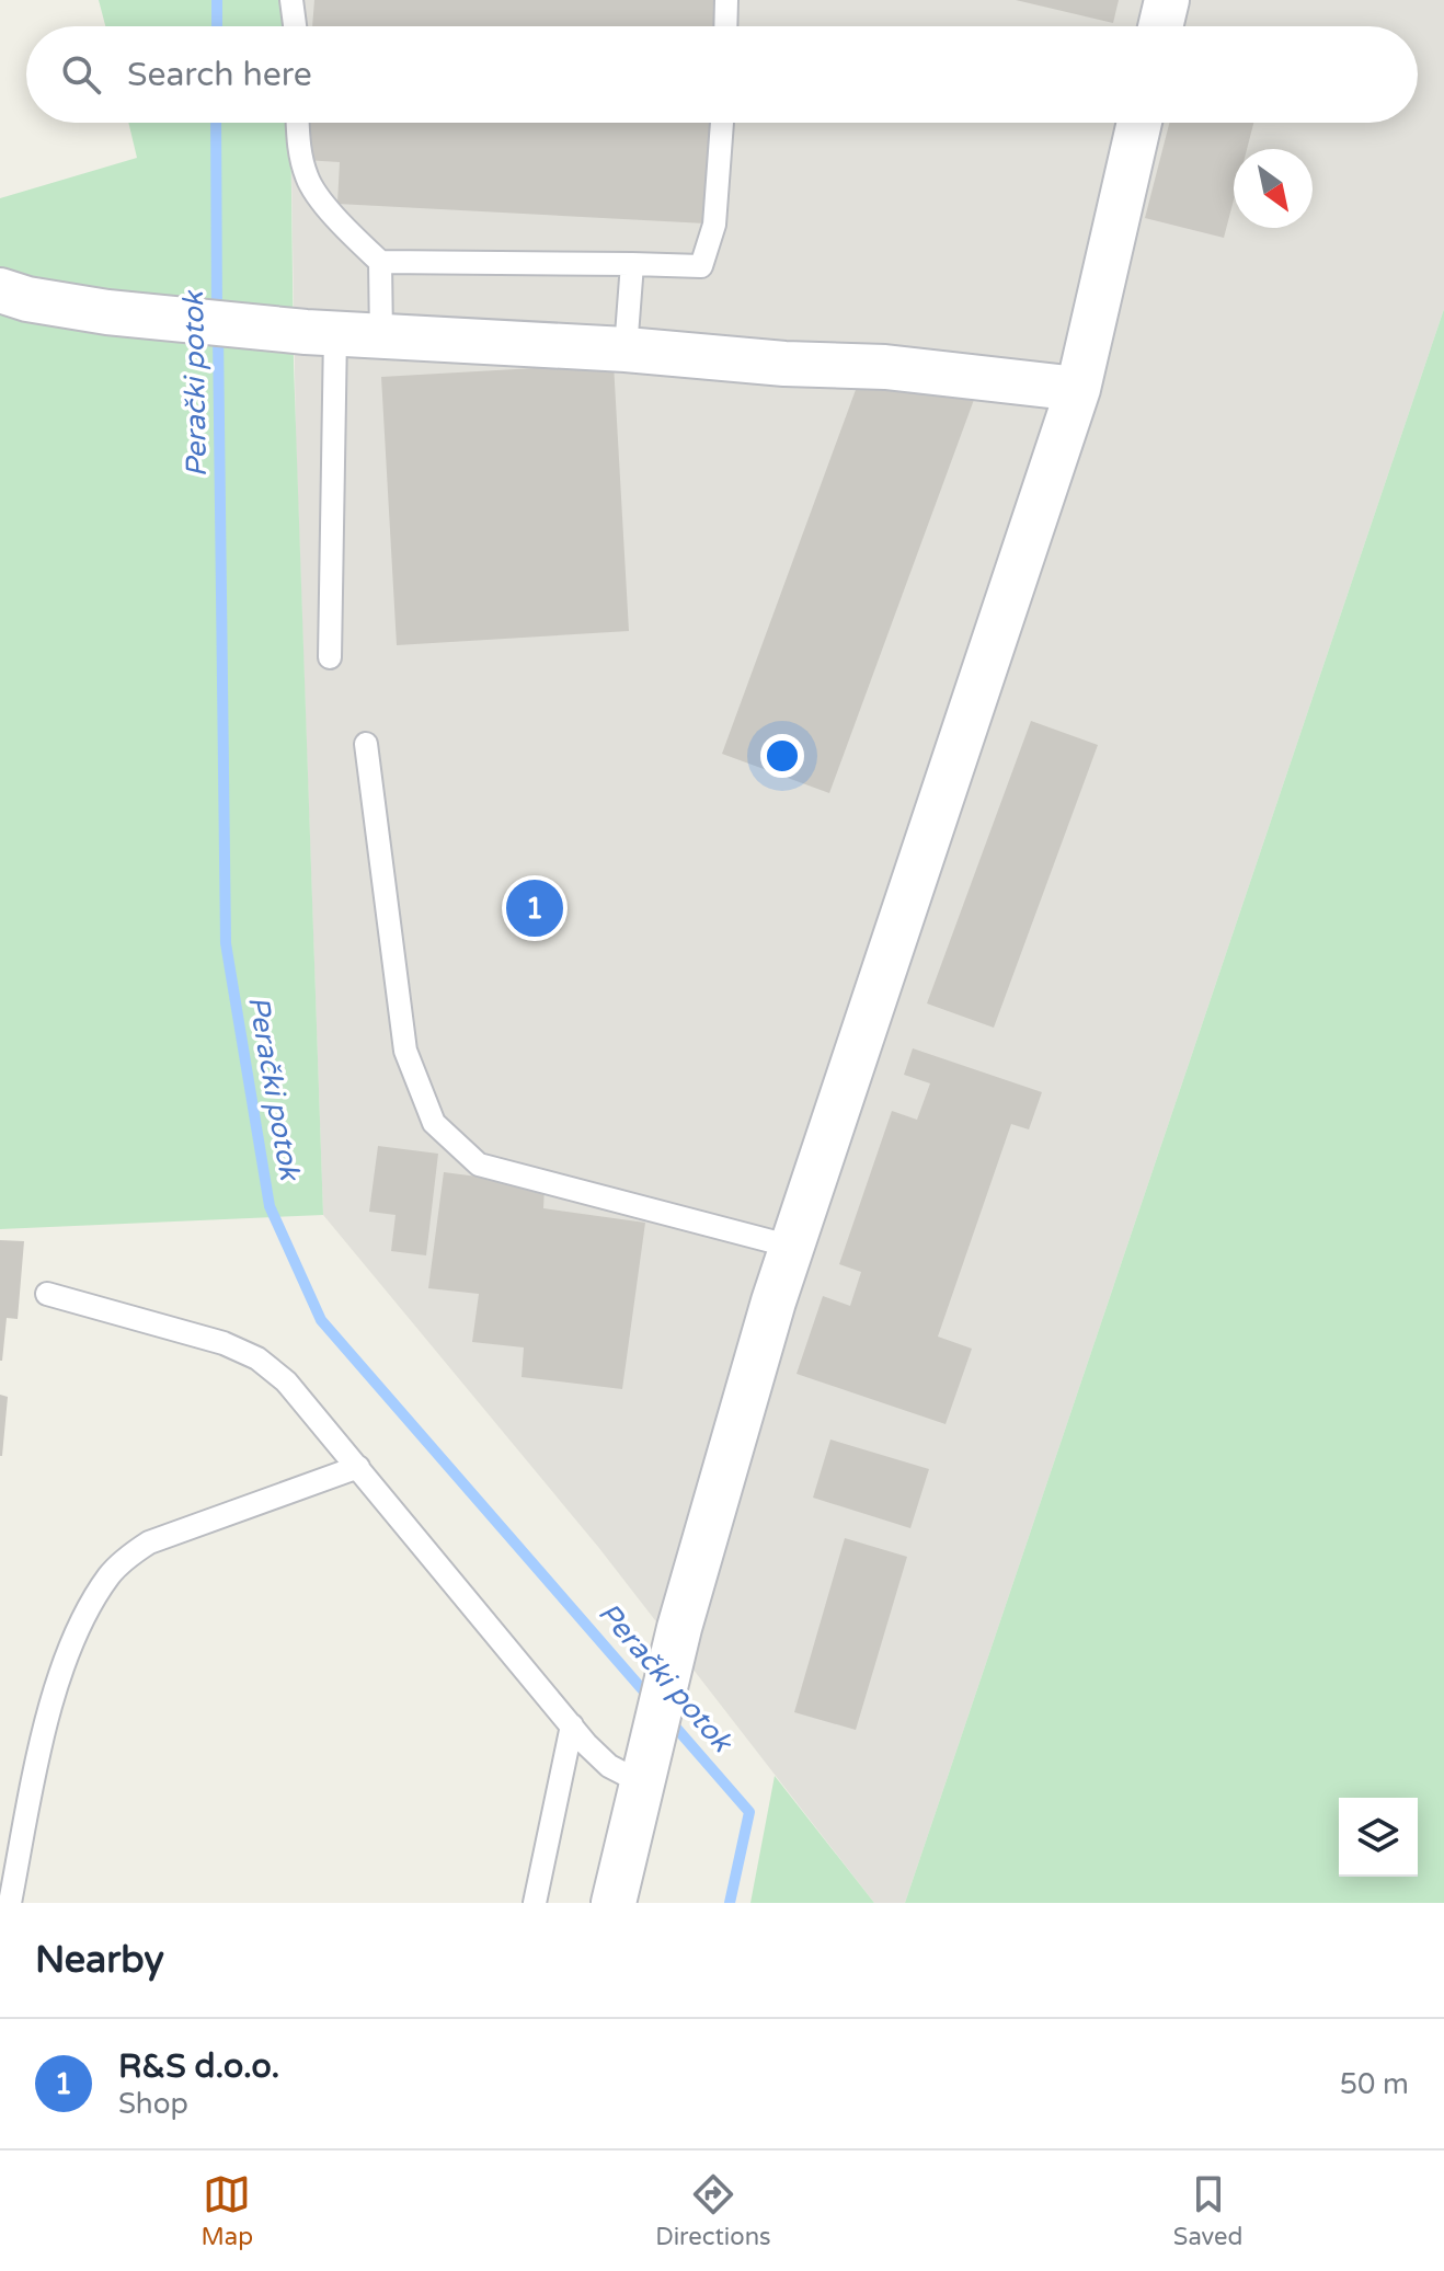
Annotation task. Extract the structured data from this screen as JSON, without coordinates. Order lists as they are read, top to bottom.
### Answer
{
  "water": ["Perački potok"],
  "north": "bottom right",
  "page": {
    "search": "Search here",
    "pins": "1",
    "heading": "Nearby",
    "list": [
      {
        "mark": "1",
        "name": "R&S d.o.o.",
        "note": "Shop",
        "value": "50 m"
      }
    ],
    "nav": ["Map", "Directions", "Saved"]
  }
}
